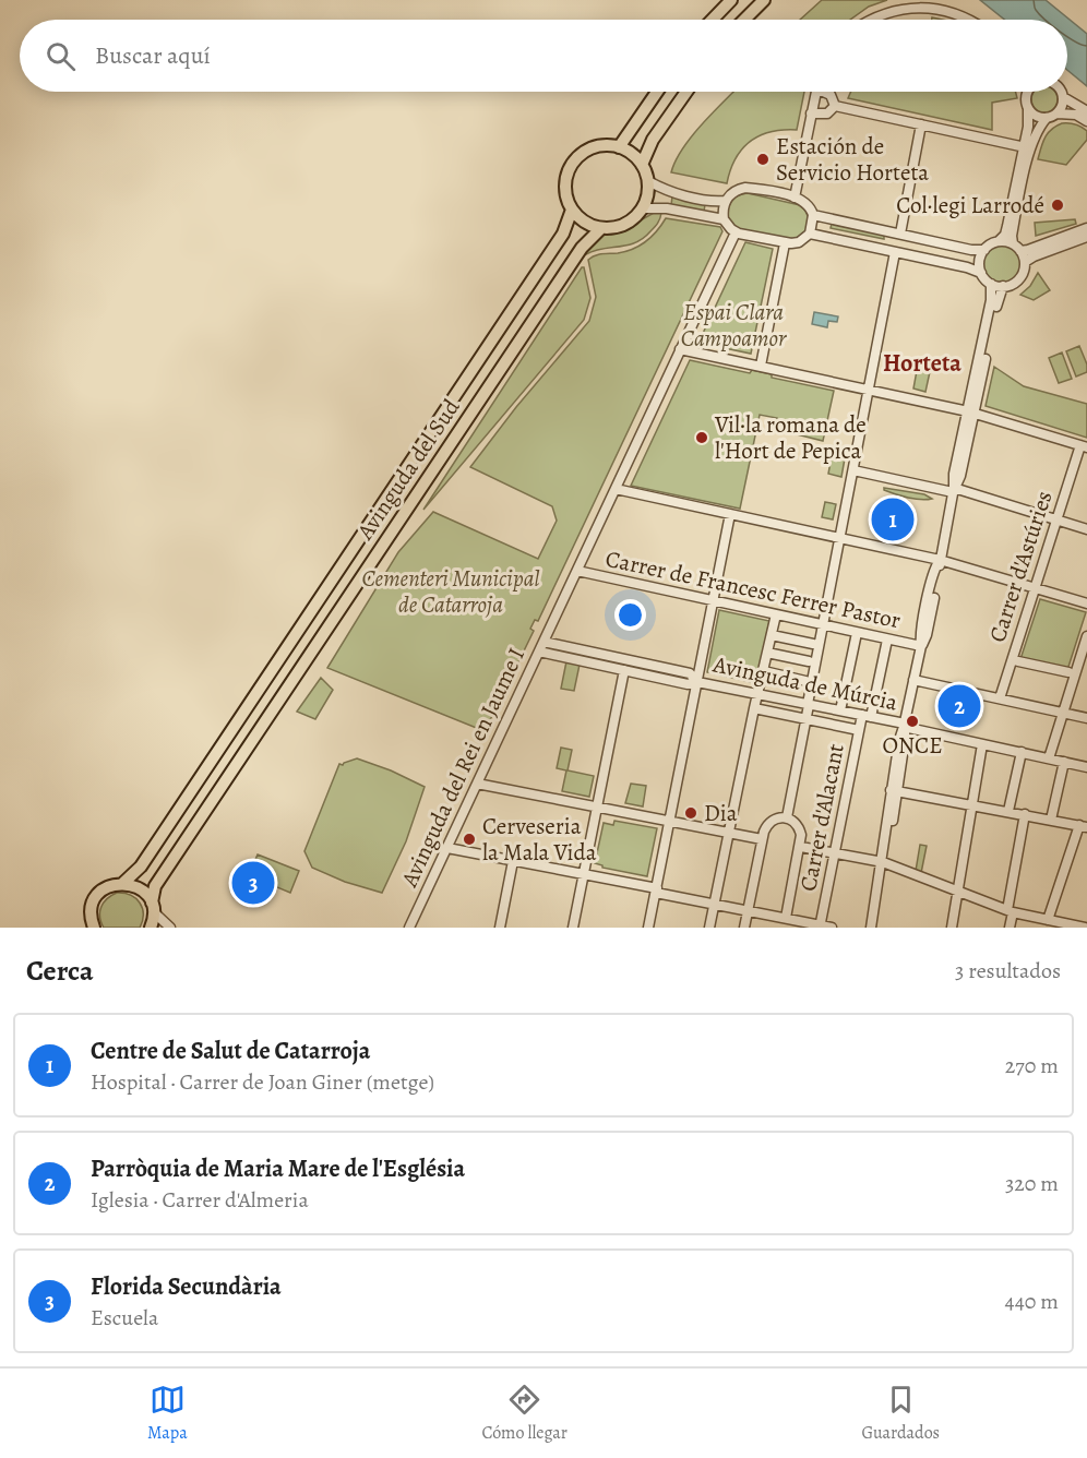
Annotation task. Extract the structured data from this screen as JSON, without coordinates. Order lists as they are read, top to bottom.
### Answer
{
  "streets": {
    "main road": ["Avinguda del Sud"],
    "street": [
      "Carrer d'Astúries",
      "Carrer de Francesc Ferrer Pastor",
      "Avinguda de Múrcia",
      "Avinguda del Rei en Jaume I",
      "Carrer d'Alacant"
    ]
  },
  "crossings": [
    ["Carrer de Francesc Ferrer Pastor", "Avinguda del Rei en Jaume I"],
    ["Carrer de Francesc Ferrer Pastor", "Carrer d'Alacant"],
    ["Avinguda de Múrcia", "Avinguda del Rei en Jaume I"],
    ["Avinguda de Múrcia", "Carrer d'Alacant"]
  ],
  "districts": ["Horteta"],
  "parks": ["Espai Clara Campoamor", "Cementeri Municipal de Catarroja"],
  "places": [
    "Estación de Servicio Horteta",
    "Col·legi Larrodé",
    "Vil·la romana de l'Hort de Pepica",
    "ONCE",
    "Dia",
    "Cerveseria la Mala Vida"
  ],
  "page": {
    "search": "Buscar aquí",
    "pins": ["1", "2", "3"],
    "heading": ["Cerca", "3 resultados"],
    "list": [
      {
        "mark": "1",
        "name": "Centre de Salut de Catarroja",
        "note": "Hospital · Carrer de Joan Giner (metge)",
        "value": "270 m"
      },
      {
        "mark": "2",
        "name": "Parròquia de Maria Mare de l'Església",
        "note": "Iglesia · Carrer d'Almeria",
        "value": "320 m"
      },
      {
        "mark": "3",
        "name": "Florida Secundària",
        "note": "Escuela",
        "value": "440 m"
      }
    ],
    "nav": ["Mapa", "Cómo llegar", "Guardados"]
  }
}
